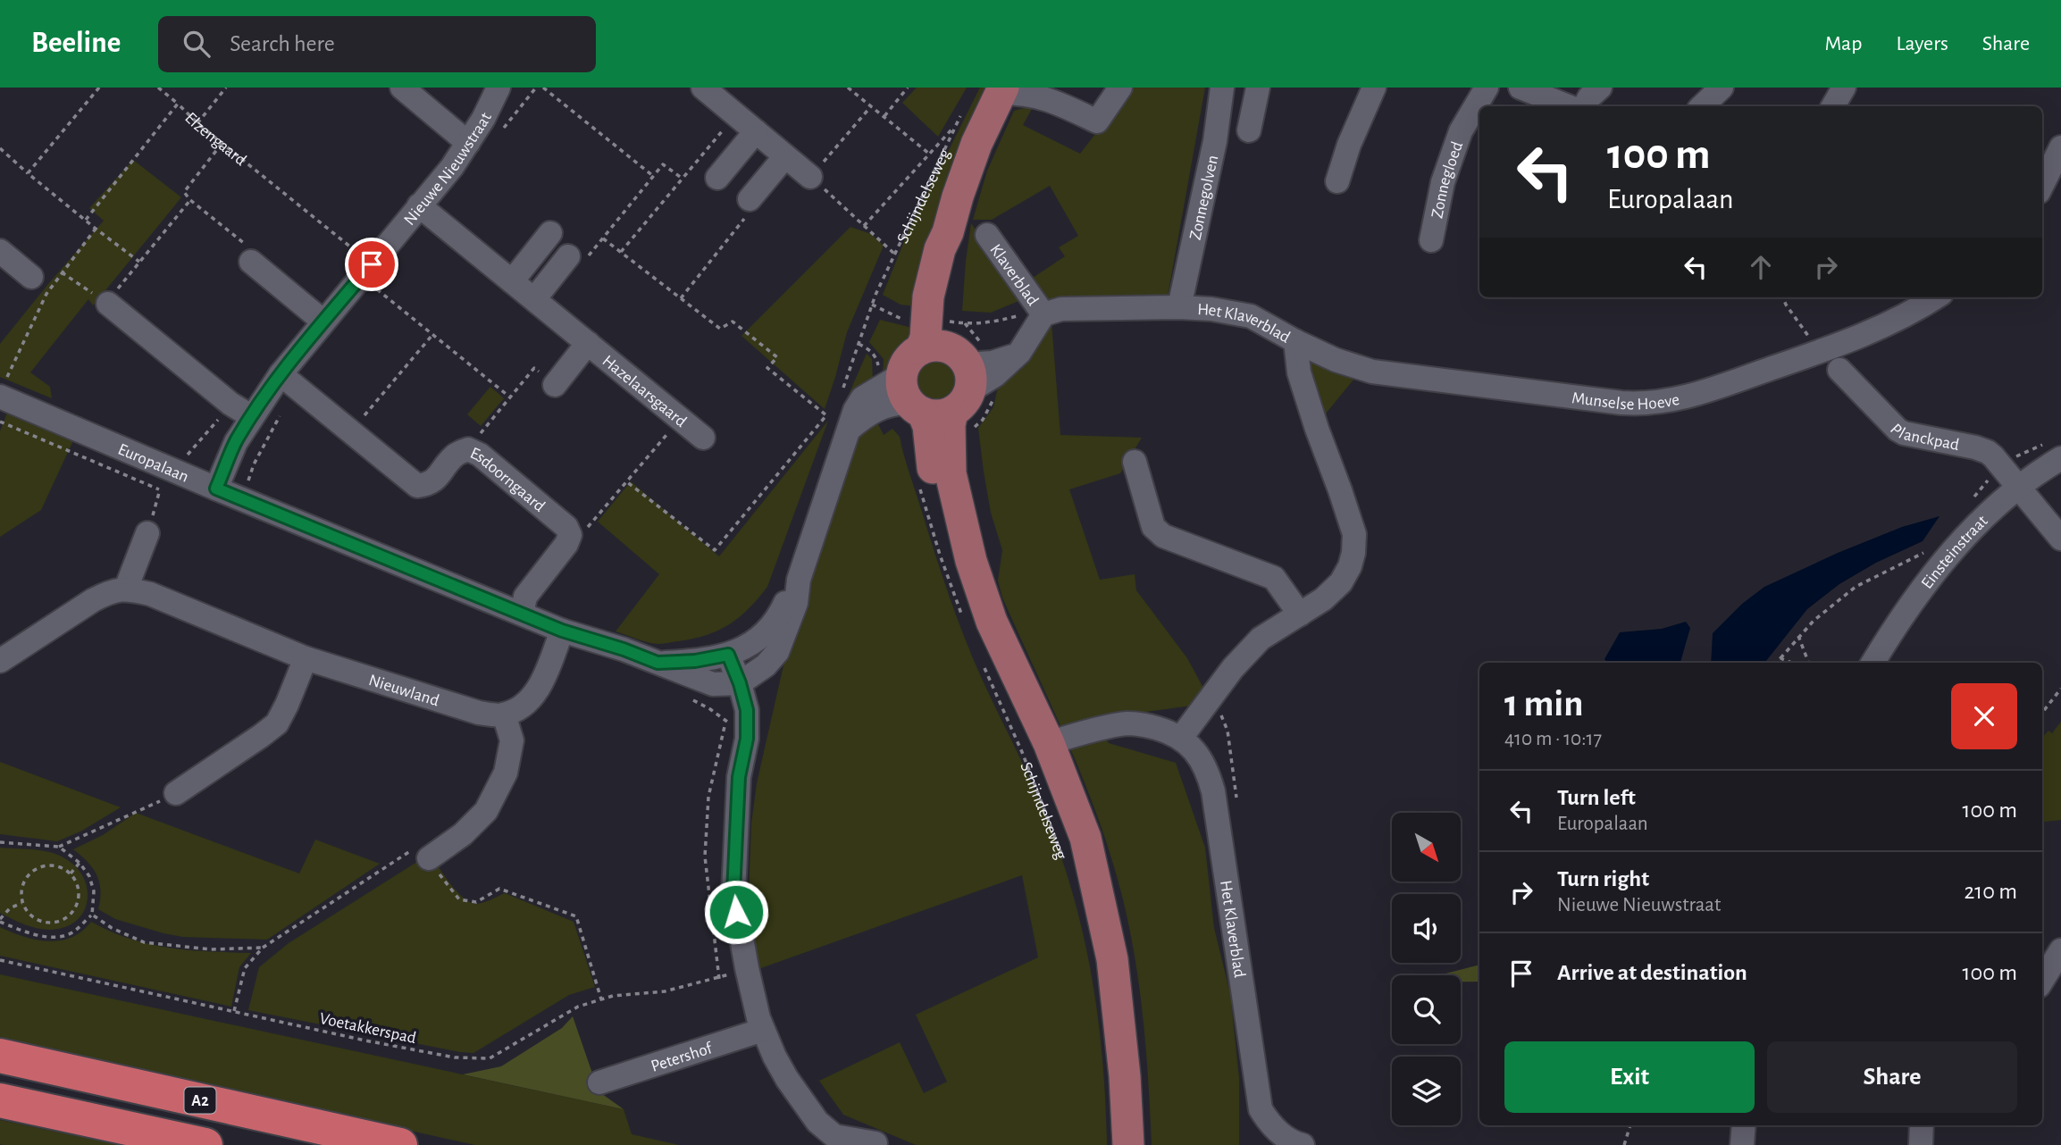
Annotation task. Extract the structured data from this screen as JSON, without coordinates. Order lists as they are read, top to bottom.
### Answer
{
  "streets": {
    "highway": ["A2"],
    "main road": ["Schijndelseweg"],
    "street": [
      "Nieuwe Nieuwstraat",
      "Zonnegloed",
      "Zonnegolven",
      "Klaverblad",
      "Het Klaverblad",
      "Hazelaarsgaard",
      "Munselse Hoeve",
      "Planckpad",
      "Europalaan",
      "Esdoorngaard",
      "Einsteinstraat",
      "Nieuwland",
      "Petershof"
    ],
    "path": ["Elzengaard", "Voetakkerspad"]
  },
  "crossings": [
    ["Elzengaard", "Nieuwe Nieuwstraat"],
    ["Nieuwe Nieuwstraat", "Hazelaarsgaard"],
    ["Nieuwe Nieuwstraat", "Europalaan"],
    ["Nieuwe Nieuwstraat", "Esdoorngaard"],
    ["Schijndelseweg", "Het Klaverblad"],
    ["Zonnegolven", "Het Klaverblad"],
    ["Klaverblad", "Het Klaverblad"],
    ["Het Klaverblad", "Munselse Hoeve"],
    ["Planckpad", "Einsteinstraat"],
    ["Europalaan", "Voetakkerspad"]
  ],
  "north": "bottom right",
  "page": {
    "header": "Beeline",
    "search": "Search here",
    "nav": ["Map", "Layers", "Share"],
    "turn": ["100 m", "Europalaan"],
    "heading": ["1 min", "410 m · 10:17"],
    "list": [
      {
        "name": "Turn left",
        "note": "Europalaan",
        "value": "100 m"
      },
      {
        "name": "Turn right",
        "note": "Nieuwe Nieuwstraat",
        "value": "210 m"
      },
      {
        "name": "Arrive at destination",
        "value": "100 m"
      }
    ],
    "buttons": ["Exit", "Share"]
  }
}
